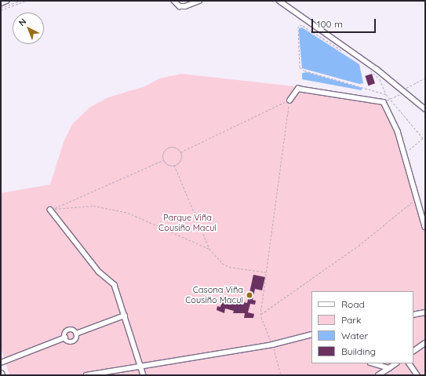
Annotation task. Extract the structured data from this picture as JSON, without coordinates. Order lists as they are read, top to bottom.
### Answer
{
  "parks": ["Parque Viña Cousiño Macul"],
  "places": ["Casona Viña Cousiño Macul"],
  "legend": [
    "Road",
    "Park",
    "Water",
    "Building"
  ],
  "scale_bar": "100 m",
  "north": "top left"
}
